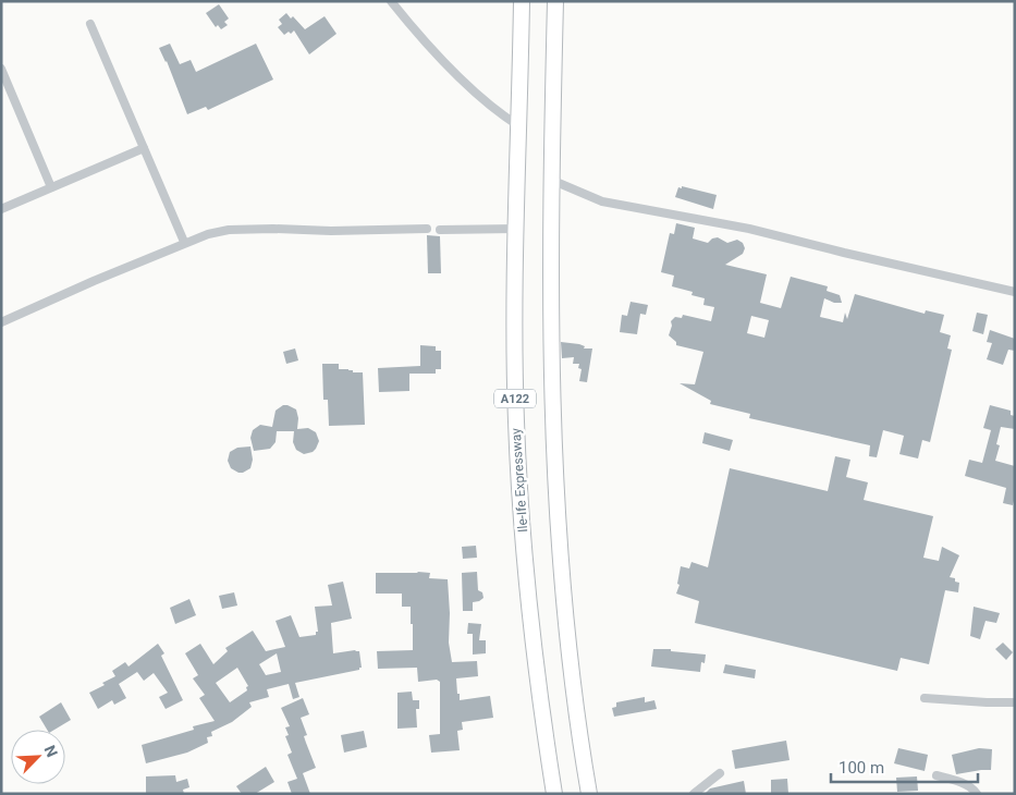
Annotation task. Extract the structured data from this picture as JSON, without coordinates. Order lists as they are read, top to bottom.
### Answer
{
  "streets": {
    "highway": ["A122", "Ile-Ife Expressway"]
  },
  "scale_bar": "100 m",
  "north": "top right"
}
